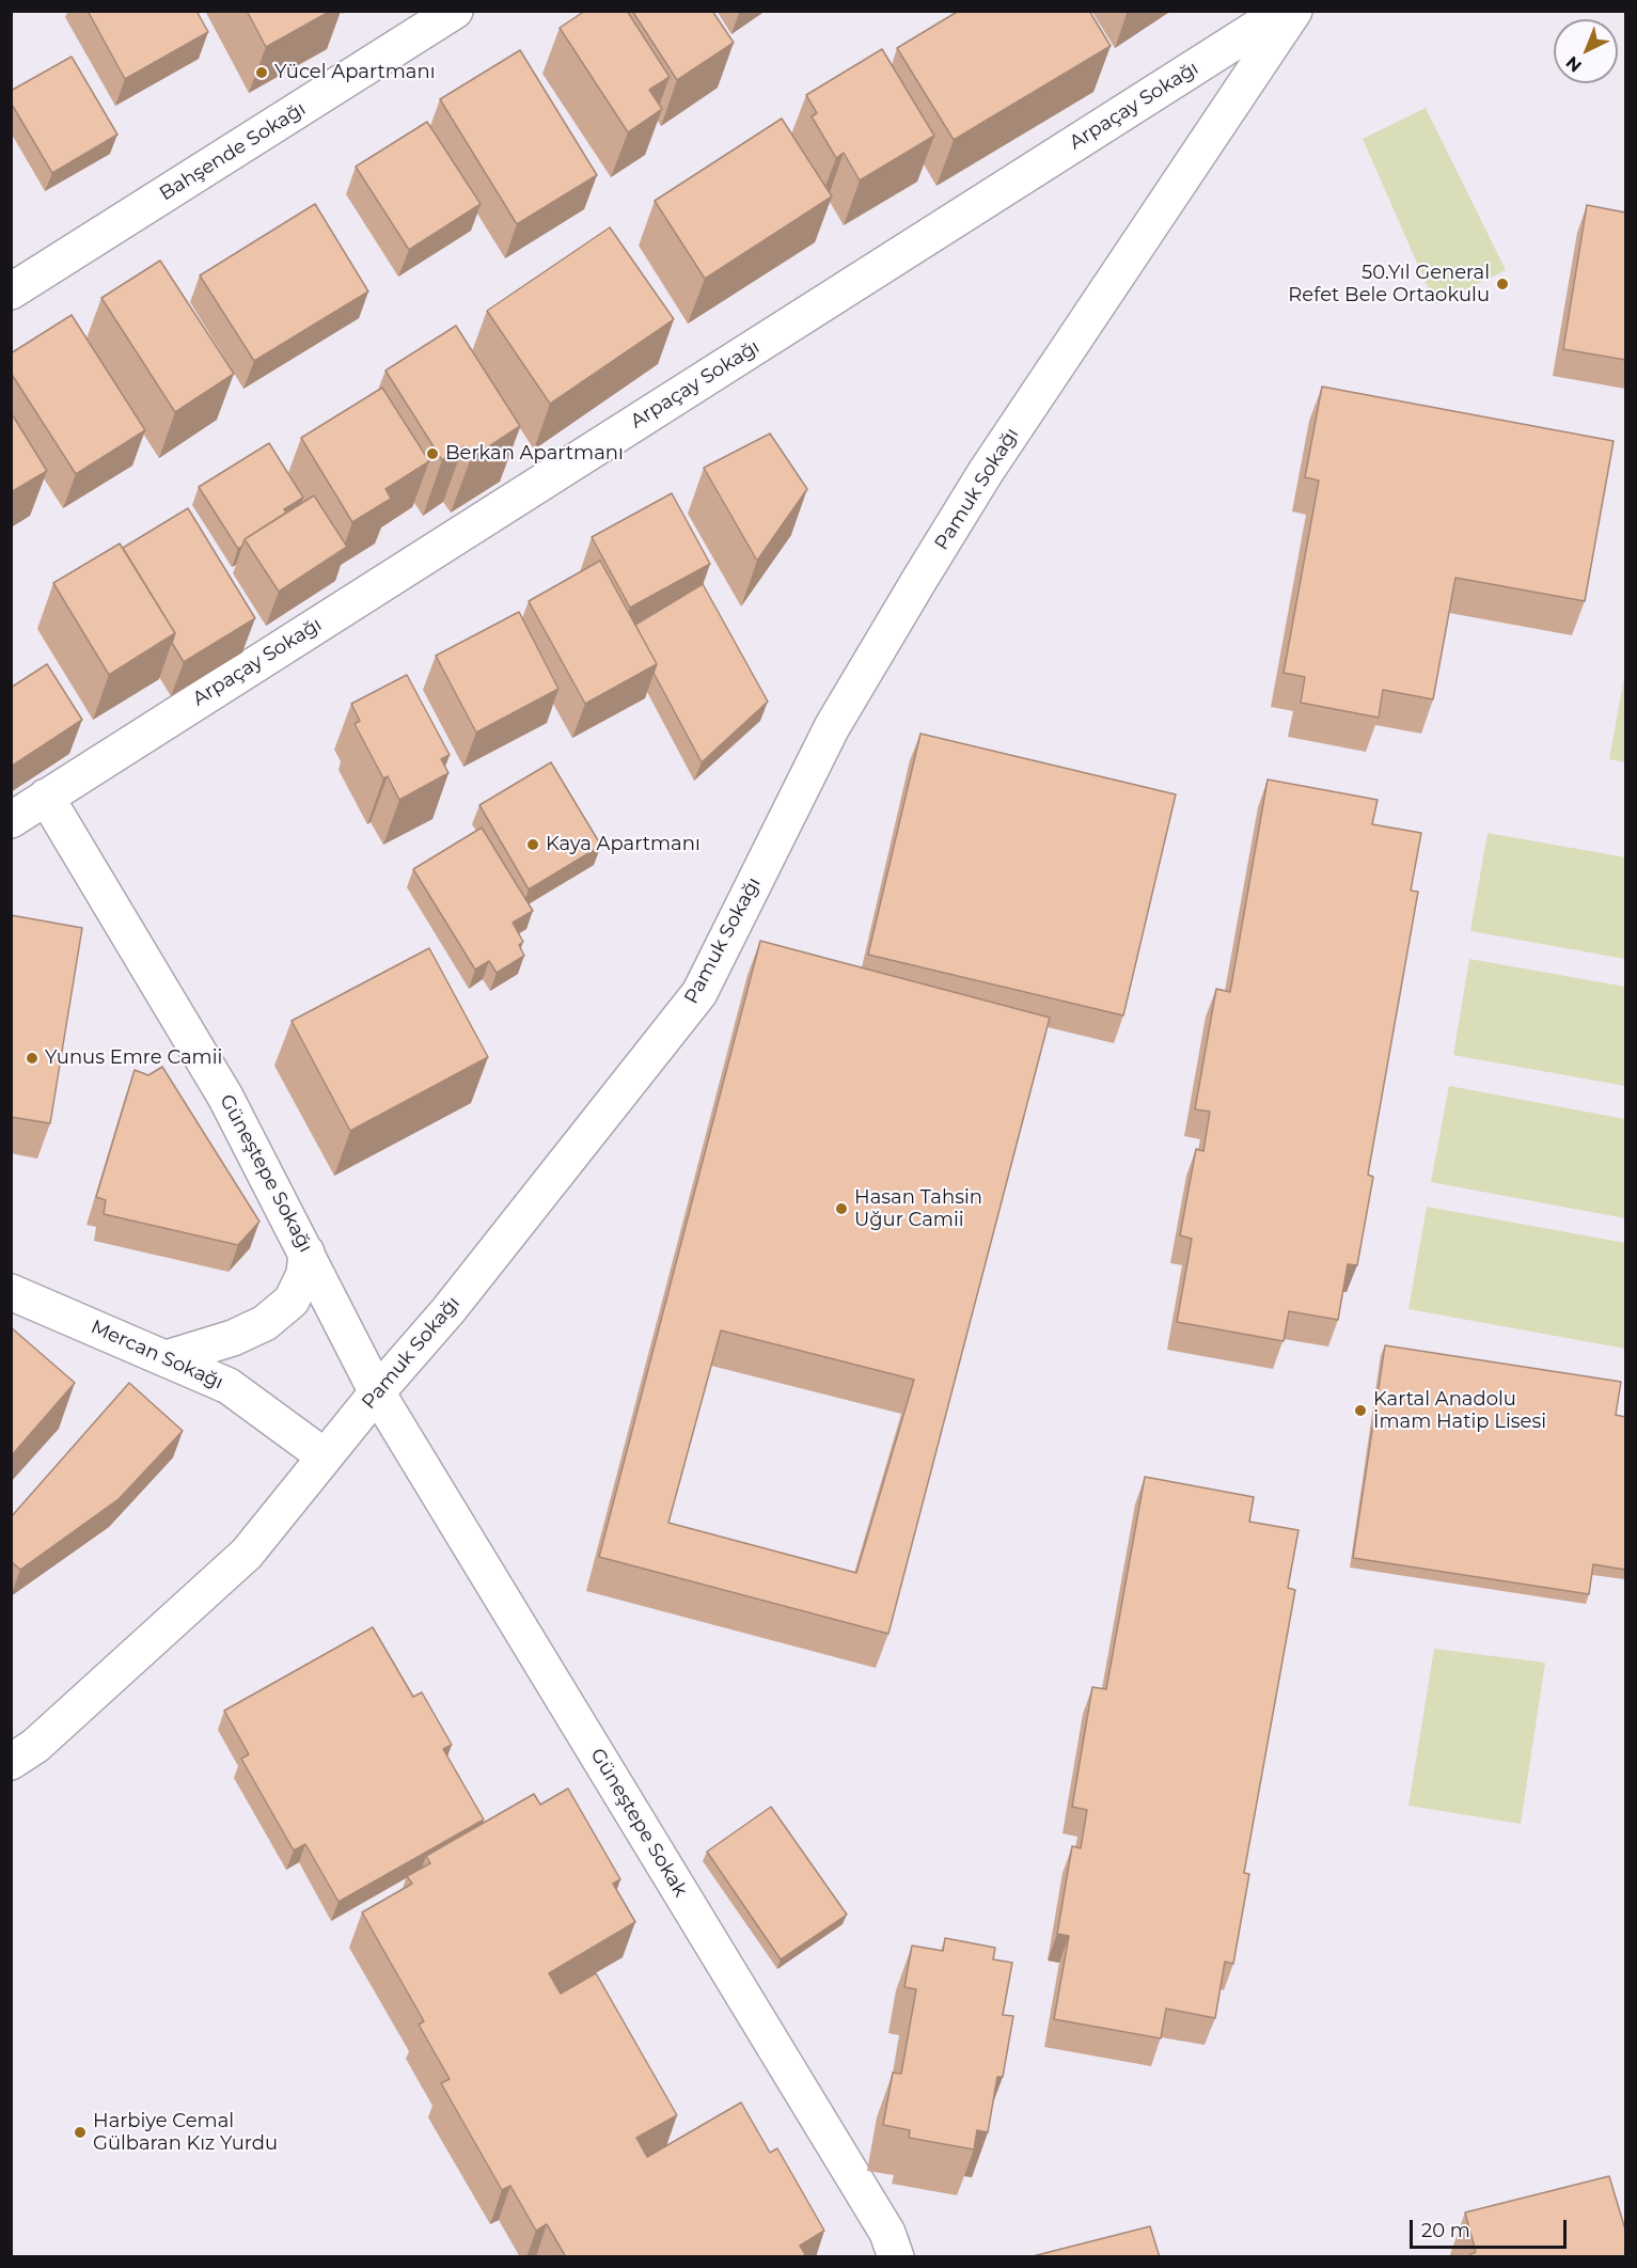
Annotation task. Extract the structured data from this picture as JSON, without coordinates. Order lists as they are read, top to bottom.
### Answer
{
  "streets": {
    "street": [
      "Arpaçay Sokağı",
      "Bahşende Sokağı",
      "Pamuk Sokağı",
      "Güneştepe Sokağı",
      "Mercan Sokağı",
      "Güneştepe Sokak"
    ]
  },
  "crossings": [
    ["Arpaçay Sokağı", "Güneştepe Sokağı"],
    ["Pamuk Sokağı", "Güneştepe Sokağı"],
    ["Pamuk Sokağı", "Mercan Sokağı"],
    ["Pamuk Sokağı", "Güneştepe Sokak"],
    ["Güneştepe Sokağı", "Güneştepe Sokak"]
  ],
  "places": [
    "Yücel Apartmanı",
    "50.Yıl General Refet Bele Ortaokulu",
    "Berkan Apartmanı",
    "Kaya Apartmanı",
    "Yunus Emre Camii",
    "Hasan Tahsin Uğur Camii",
    "Kartal Anadolu İmam Hatip Lisesi",
    "Harbiye Cemal Gülbaran Kız Yurdu"
  ],
  "scale_bar": "20 m",
  "north": "bottom left"
}
